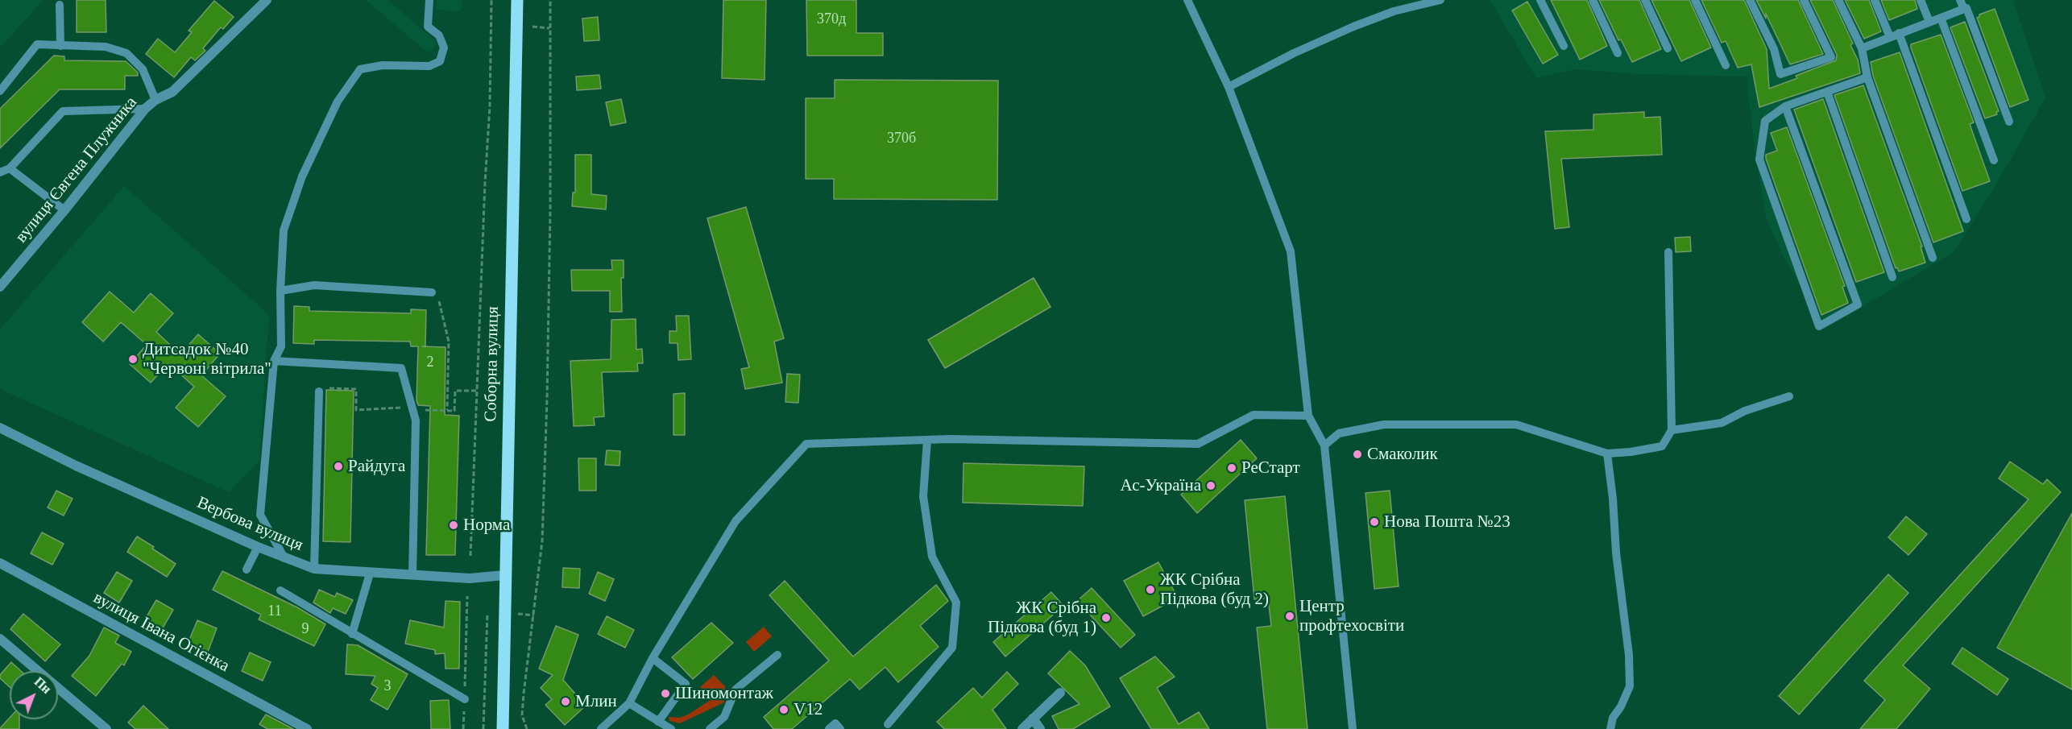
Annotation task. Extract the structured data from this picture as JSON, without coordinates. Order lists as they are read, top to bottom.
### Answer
{
  "streets": {
    "main road": ["Соборна вулиця"],
    "street": ["вулиця Євгена Плужника", "Вербова вулиця", "вулиця Івана Огієнка"]
  },
  "crossings": [
    ["Соборна вулиця", "Вербова вулиця"]
  ],
  "places": [
    "Дитсадок №40 \"Червоні вітрила\"",
    "Смаколик",
    "Райдуга",
    "РеСтарт",
    "Ас-Україна",
    "Нова Пошта №23",
    "Норма",
    "ЖК Срібна Підкова (буд 2)",
    "Центр профтехосвіти",
    "ЖК Срібна Підкова (буд 1)",
    "Шиномонтаж",
    "Млин",
    "V12"
  ],
  "house_numbers": [
    "370д",
    "370б",
    "2",
    "11",
    "9",
    "3"
  ],
  "north": "top right"
}
